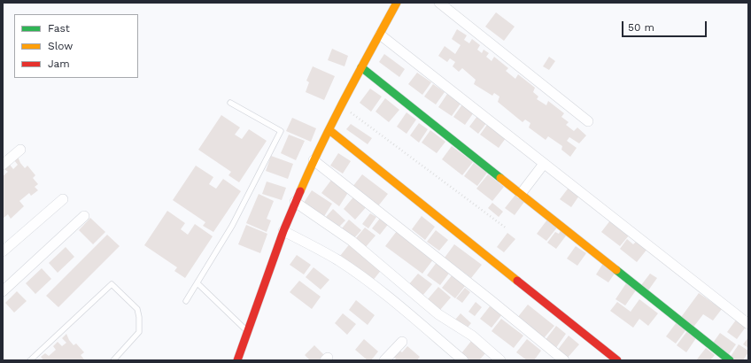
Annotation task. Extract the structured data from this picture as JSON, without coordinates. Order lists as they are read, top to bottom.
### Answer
{
  "legend": ["Fast", "Slow", "Jam"],
  "scale_bar": "50 m"
}
